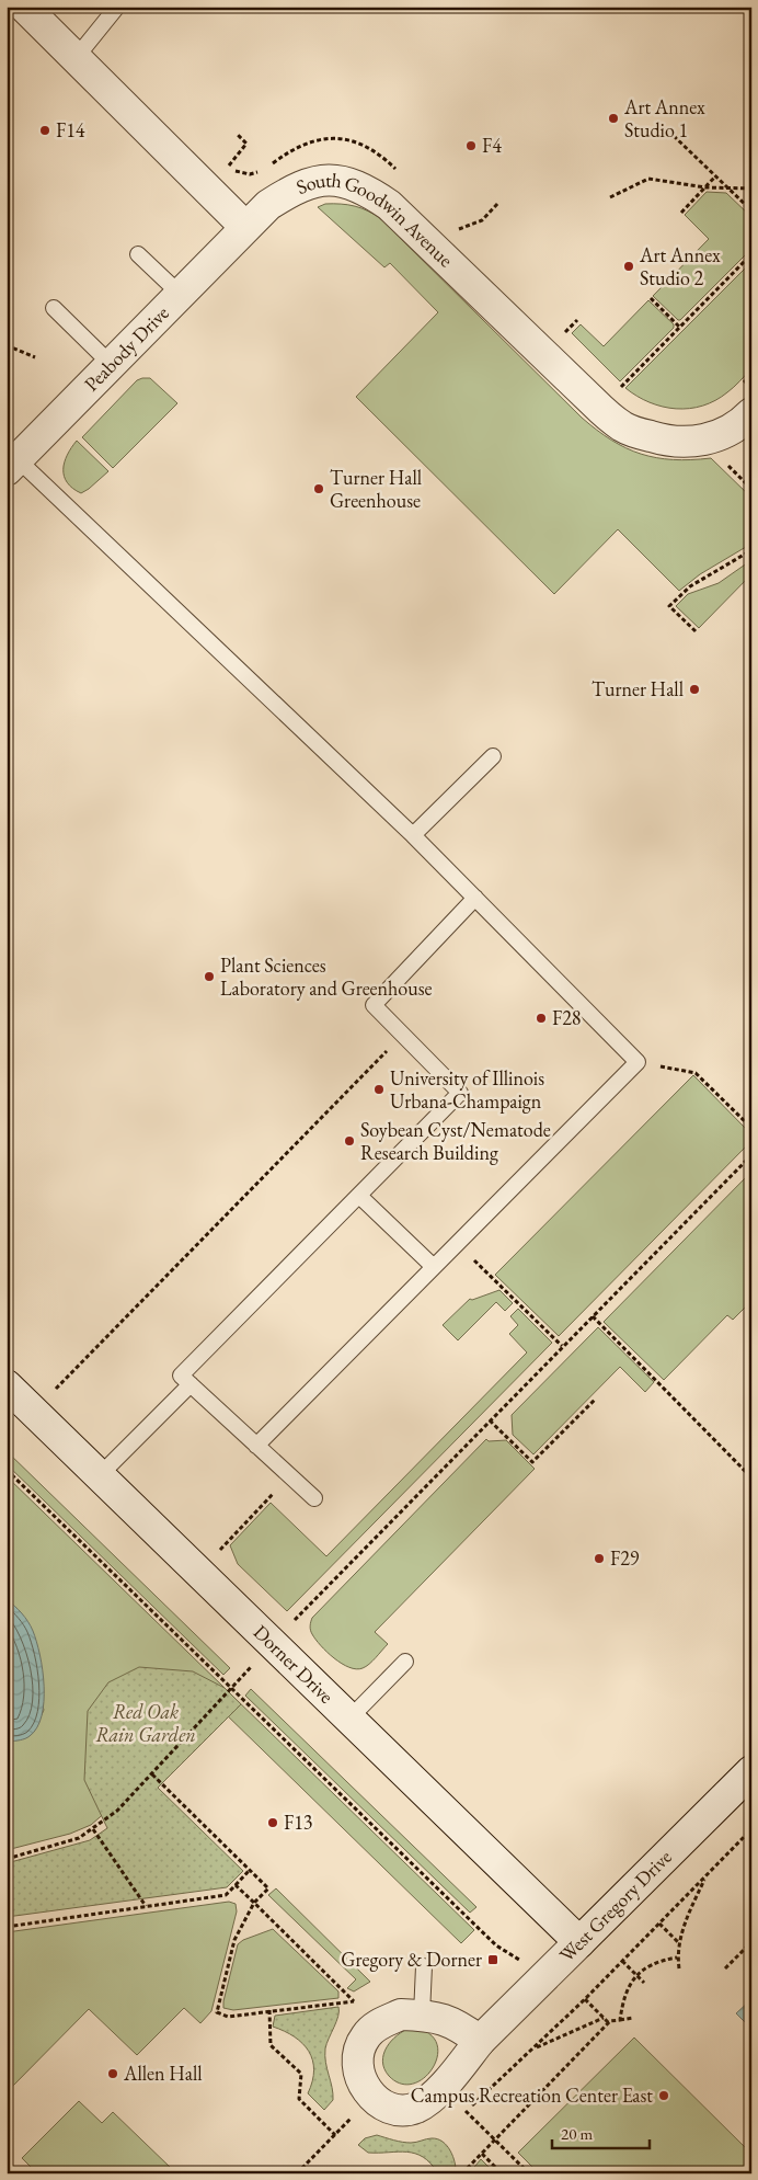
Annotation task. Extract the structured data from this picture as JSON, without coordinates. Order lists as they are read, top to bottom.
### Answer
{
  "streets": {
    "street": [
      "South Goodwin Avenue",
      "Peabody Drive",
      "Dorner Drive",
      "West Gregory Drive"
    ]
  },
  "crossings": [
    ["South Goodwin Avenue", "Peabody Drive"],
    ["Dorner Drive", "West Gregory Drive"]
  ],
  "parks": ["Red Oak Rain Garden"],
  "places": {
    "other": [
      "Art Annex Studio 1",
      "F14",
      "F4",
      "Art Annex Studio 2",
      "Turner Hall Greenhouse",
      "Turner Hall",
      "Plant Sciences Laboratory and Greenhouse",
      "F28",
      "University of Illinois Urbana-Champaign",
      "Soybean Cyst/Nematode Research Building",
      "F29",
      "F13",
      "Allen Hall",
      "Campus Recreation Center East"
    ],
    "transit": ["Gregory & Dorner"]
  },
  "scale_bar": "20 m"
}
